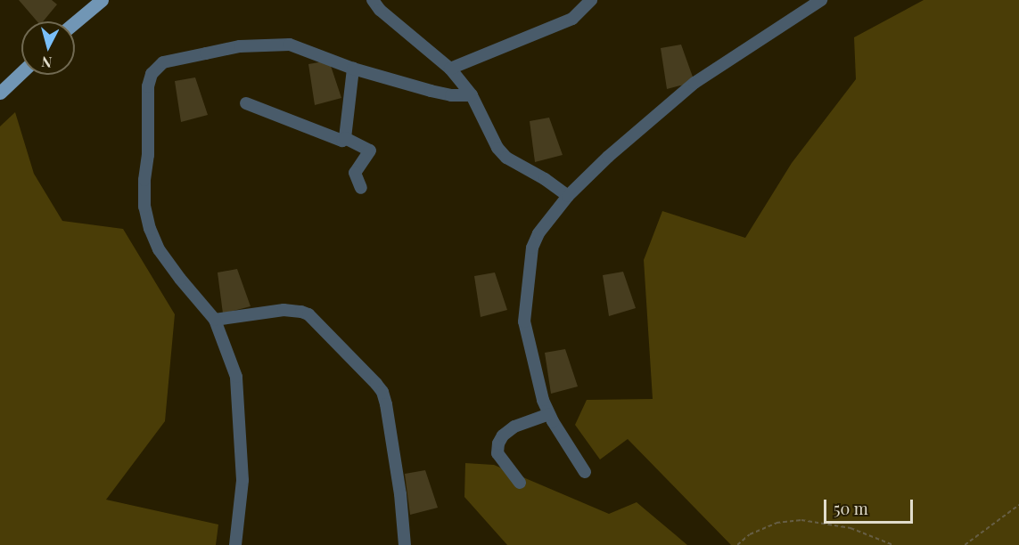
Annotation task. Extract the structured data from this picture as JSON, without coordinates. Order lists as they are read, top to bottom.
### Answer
{
  "scale_bar": "50 m",
  "north": "bottom"
}
